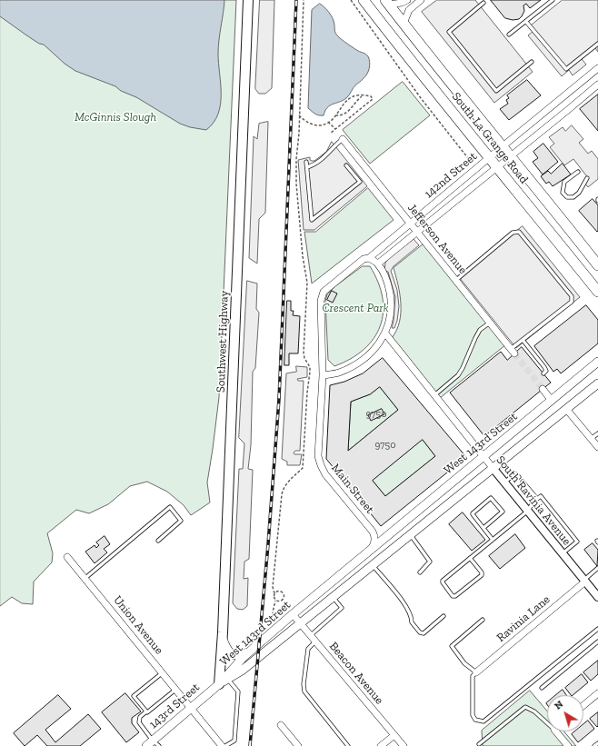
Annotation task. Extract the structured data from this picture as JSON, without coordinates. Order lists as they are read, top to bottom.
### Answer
{
  "streets": {
    "highway": ["South La Grange Road"],
    "main road": ["Southwest Highway", "West 143rd Street", "143rd Street"],
    "street": [
      "142nd Street",
      "Jefferson Avenue",
      "Main Street",
      "South Ravinia Avenue",
      "Ravinia Lane",
      "Union Avenue",
      "Beacon Avenue"
    ]
  },
  "crossings": [
    ["South La Grange Road", "142nd Street"],
    ["142nd Street", "Jefferson Avenue"],
    ["142nd Street", "Main Street"],
    ["Southwest Highway", "West 143rd Street"],
    ["Southwest Highway", "143rd Street"],
    ["West 143rd Street", "Main Street"],
    ["West 143rd Street", "South Ravinia Avenue"],
    ["West 143rd Street", "Beacon Avenue"],
    ["West 143rd Street", "143rd Street"],
    ["South Ravinia Avenue", "Ravinia Lane"],
    ["Union Avenue", "143rd Street"]
  ],
  "parks": ["McGinnis Slough", "Crescent Park"],
  "house_numbers": ["9750", "9750"],
  "north": "top left"
}
